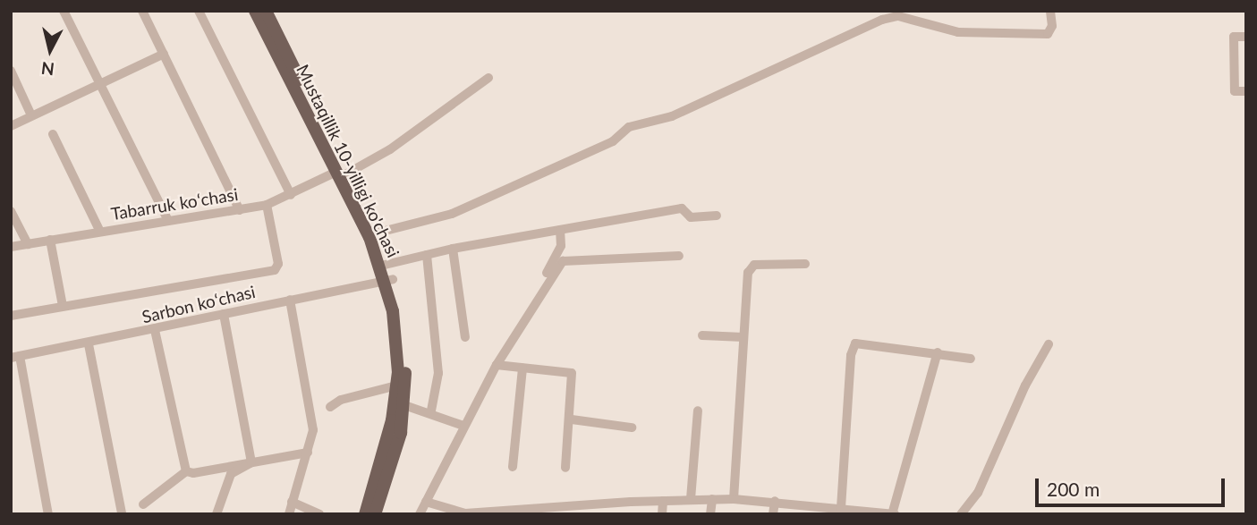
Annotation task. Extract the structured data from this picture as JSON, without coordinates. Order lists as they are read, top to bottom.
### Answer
{
  "streets": {
    "main road": ["Mustaqillik 10-yilligi ko'chasi"],
    "street": ["Tabarruk koʻchasi", "Sarbon koʻchasi"]
  },
  "crossings": [
    ["Mustaqillik 10-yilligi ko'chasi", "Tabarruk koʻchasi"],
    ["Mustaqillik 10-yilligi ko'chasi", "Sarbon koʻchasi"]
  ],
  "scale_bar": "200 m",
  "north": "bottom"
}
